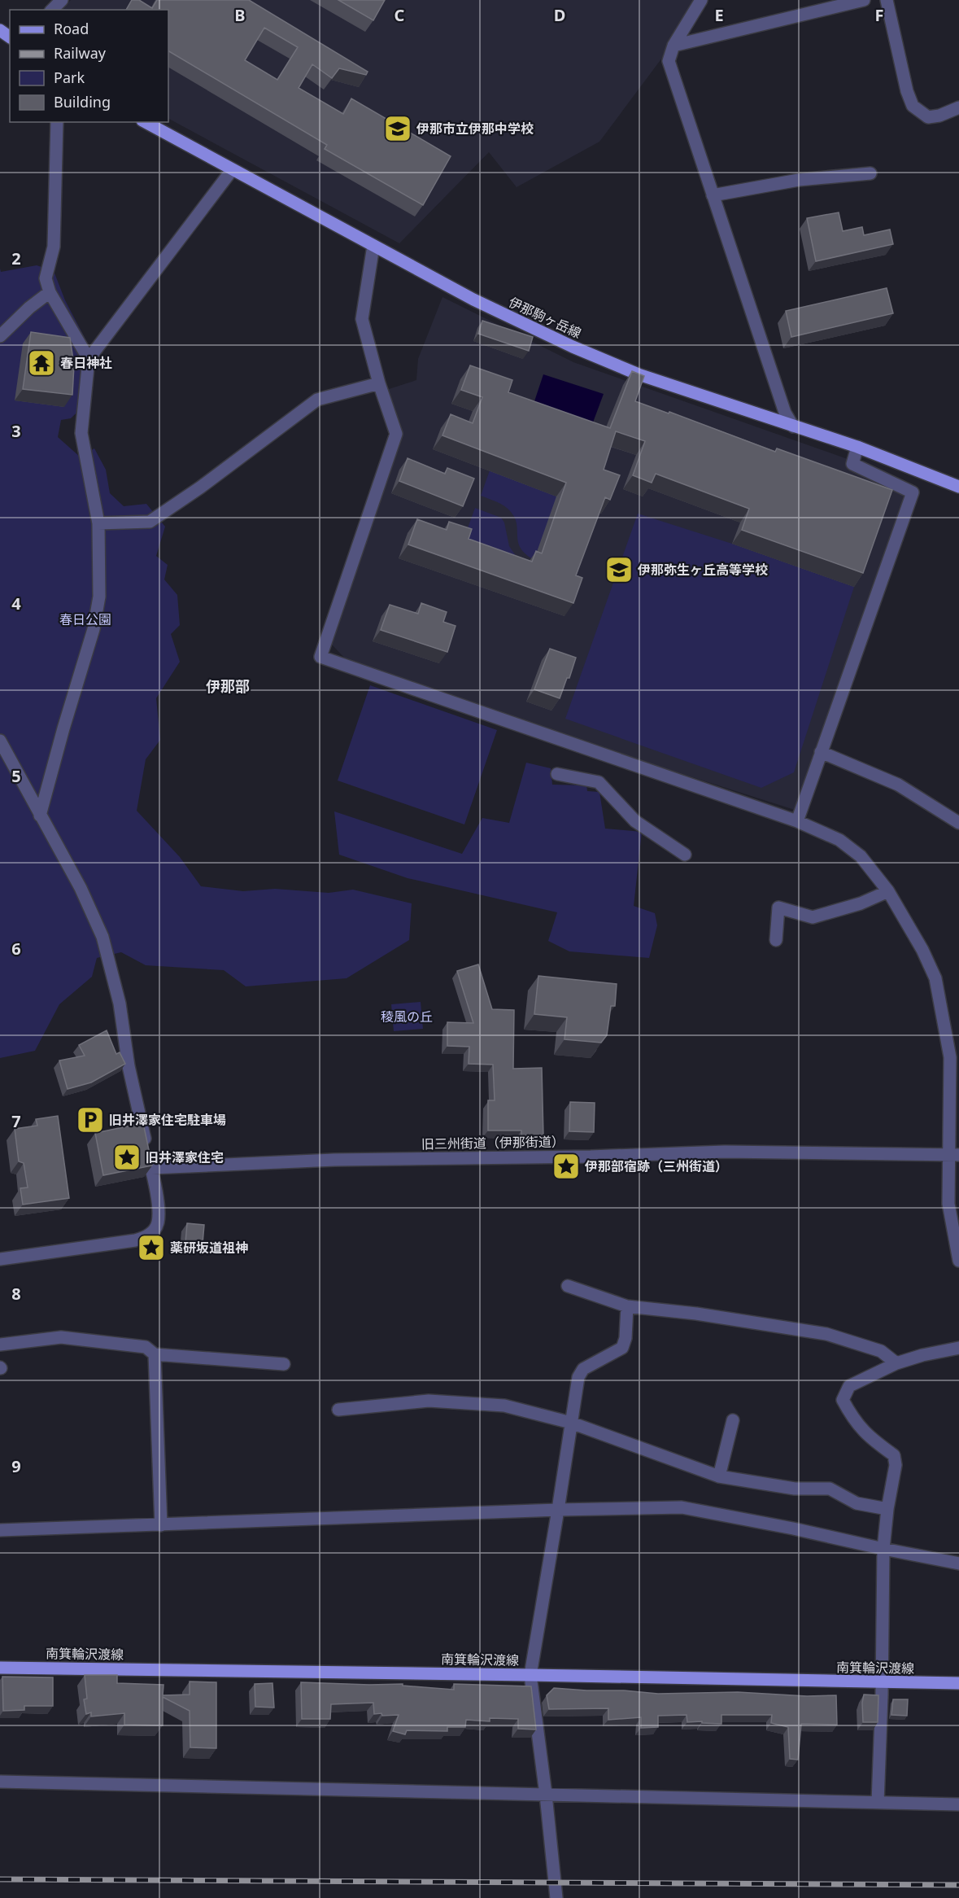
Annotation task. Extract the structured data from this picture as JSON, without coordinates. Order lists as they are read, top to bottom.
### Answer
{
  "streets": {
    "main road": ["伊那駒ヶ岳線", "南箕輪沢渡線"],
    "street": ["旧三州街道（伊那街道）"]
  },
  "districts": ["伊那部"],
  "parks": ["春日公園", "稜風の丘"],
  "places": {
    "school or university": ["伊那市立伊那中学校", "伊那弥生ヶ丘高等学校"],
    "temple": ["春日神社"],
    "parking": ["旧井澤家住宅駐車場"],
    "place": ["旧井澤家住宅", "伊那部宿跡（三州街道）", "薬研坂道祖神"]
  },
  "legend": [
    "Road",
    "Railway",
    "Park",
    "Building"
  ],
  "grid": {
    "columns": [
      "B",
      "C",
      "D",
      "E",
      "F"
    ],
    "rows": [
      "2",
      "3",
      "4",
      "5",
      "6",
      "7",
      "8",
      "9"
    ]
  }
}
